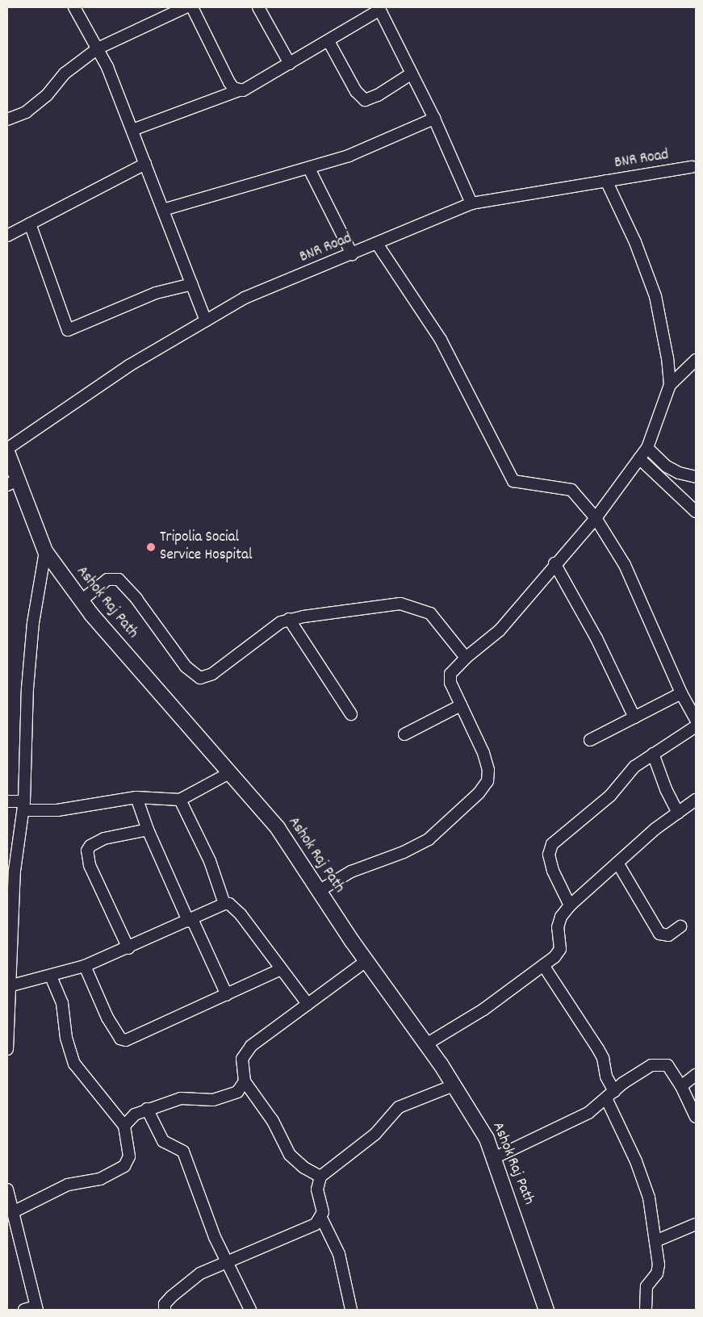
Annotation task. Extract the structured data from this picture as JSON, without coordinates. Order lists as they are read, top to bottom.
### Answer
{
  "streets": {
    "main road": ["Ashok Raj Path"],
    "street": ["BNR Road"]
  },
  "places": ["Tripolia Social Service Hospital"]
}
